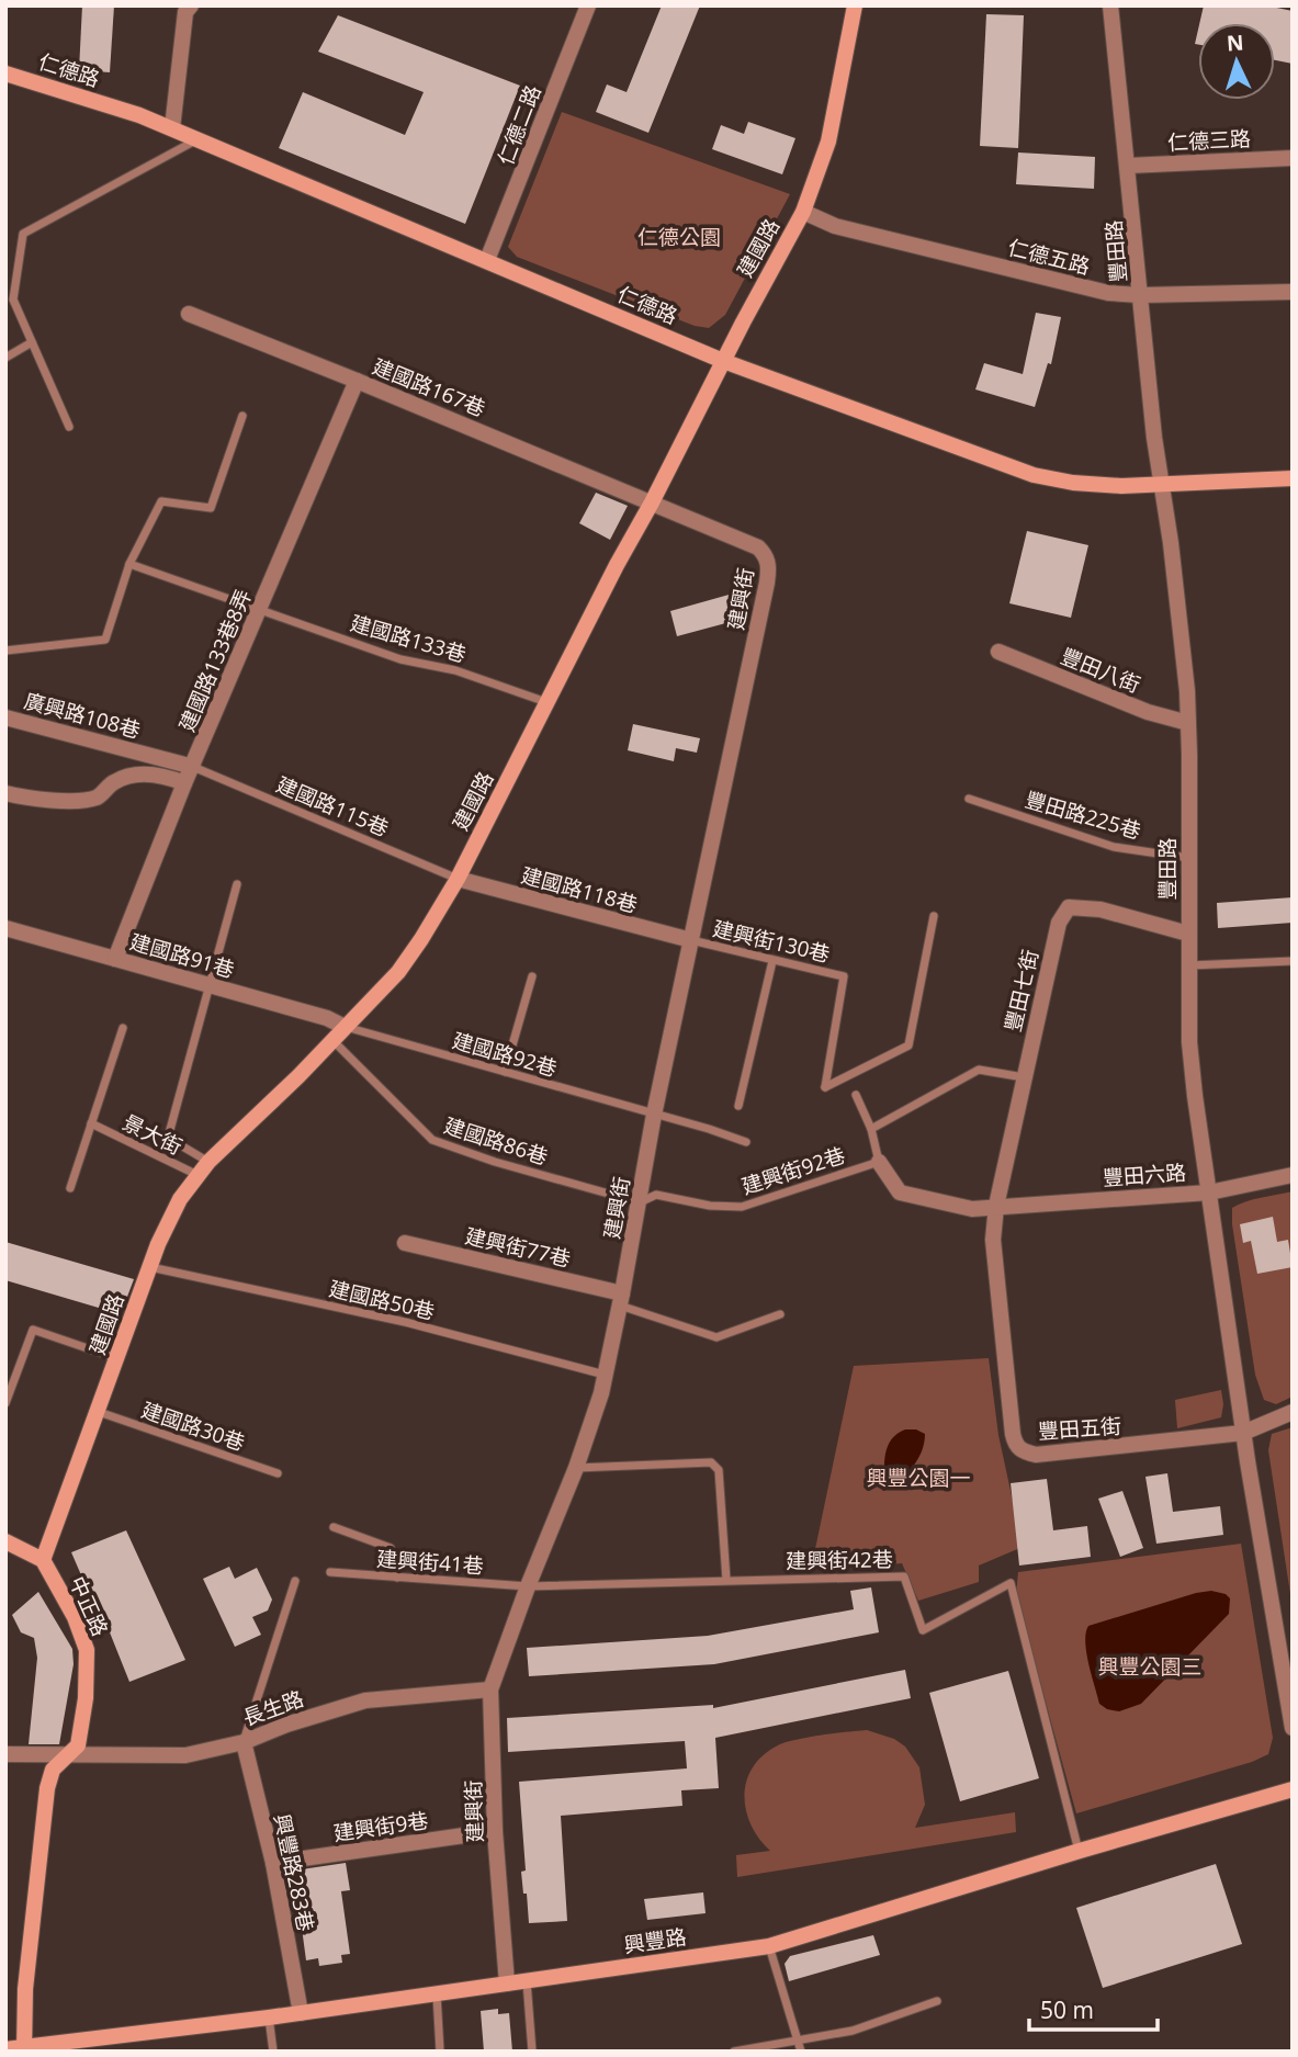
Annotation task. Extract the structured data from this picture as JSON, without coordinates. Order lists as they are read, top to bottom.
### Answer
{
  "streets": {
    "street": [
      "仁德路",
      "仁德二路",
      "仁德三路",
      "建國路",
      "豐田路",
      "仁德五路",
      "建國路167巷",
      "建興街",
      "建國路133巷8弄",
      "豐田八街",
      "廣興路108巷",
      "建國路118巷",
      "建國路91巷",
      "豐田七街",
      "豐田六路",
      "建興街77巷",
      "豐田五街",
      "中正路",
      "長生路",
      "建興街9巷",
      "興豐路283巷",
      "興豐路"
    ],
    "lane": [
      "建國路133巷",
      "建國路115巷",
      "豐田路225巷",
      "建興街130巷",
      "建國路92巷",
      "景大街",
      "建國路86巷",
      "建興街92巷",
      "建國路50巷",
      "建國路30巷",
      "建興街42巷",
      "建興街41巷"
    ]
  },
  "crossings": [
    ["仁德路", "仁德二路"],
    ["仁德路", "建國路"],
    ["仁德路", "豐田路"],
    ["仁德三路", "豐田路"],
    ["建國路", "仁德五路"],
    ["建國路", "建國路167巷"],
    ["建國路", "建興街"],
    ["建國路", "建國路133巷"],
    ["建國路", "建國路115巷"],
    ["建國路", "建國路118巷"],
    ["建國路", "建國路91巷"],
    ["建國路", "建國路92巷"],
    ["建國路", "景大街"],
    ["建國路", "建國路86巷"],
    ["建國路", "建國路50巷"],
    ["建國路", "建國路30巷"],
    ["建國路", "中正路"],
    ["豐田路", "仁德五路"],
    ["豐田路", "豐田八街"],
    ["豐田路", "豐田路225巷"],
    ["豐田路", "豐田七街"],
    ["豐田路", "豐田六路"],
    ["豐田路", "豐田五街"],
    ["建國路167巷", "建興街"],
    ["建國路167巷", "建國路133巷8弄"],
    ["建興街", "建國路118巷"],
    ["建興街", "建興街130巷"],
    ["建興街", "建國路92巷"],
    ["建興街", "建國路86巷"],
    ["建興街", "建興街92巷"],
    ["建興街", "建興街77巷"],
    ["建興街", "建國路50巷"],
    ["建興街", "建興街42巷"],
    ["建興街", "建興街41巷"],
    ["建興街", "長生路"],
    ["建興街", "建興街9巷"],
    ["建興街", "興豐路"],
    ["建國路133巷", "建國路133巷8弄"],
    ["建國路133巷8弄", "廣興路108巷"],
    ["建國路133巷8弄", "建國路115巷"],
    ["建國路133巷8弄", "建國路91巷"],
    ["廣興路108巷", "建國路115巷"],
    ["建國路115巷", "建國路118巷"],
    ["建國路118巷", "建興街130巷"],
    ["建國路91巷", "建國路92巷"],
    ["豐田七街", "豐田六路"],
    ["豐田七街", "豐田五街"],
    ["建國路86巷", "建興街92巷"],
    ["建興街92巷", "豐田六路"],
    ["豐田六路", "豐田五街"],
    ["建興街42巷", "建興街41巷"],
    ["建興街42巷", "興豐路"],
    ["中正路", "長生路"],
    ["中正路", "興豐路"],
    ["長生路", "興豐路283巷"],
    ["建興街9巷", "興豐路283巷"],
    ["興豐路283巷", "興豐路"]
  ],
  "parks": ["仁德公園", "興豐公園一", "興豐公園三"],
  "scale_bar": "50 m",
  "north": "top"
}
